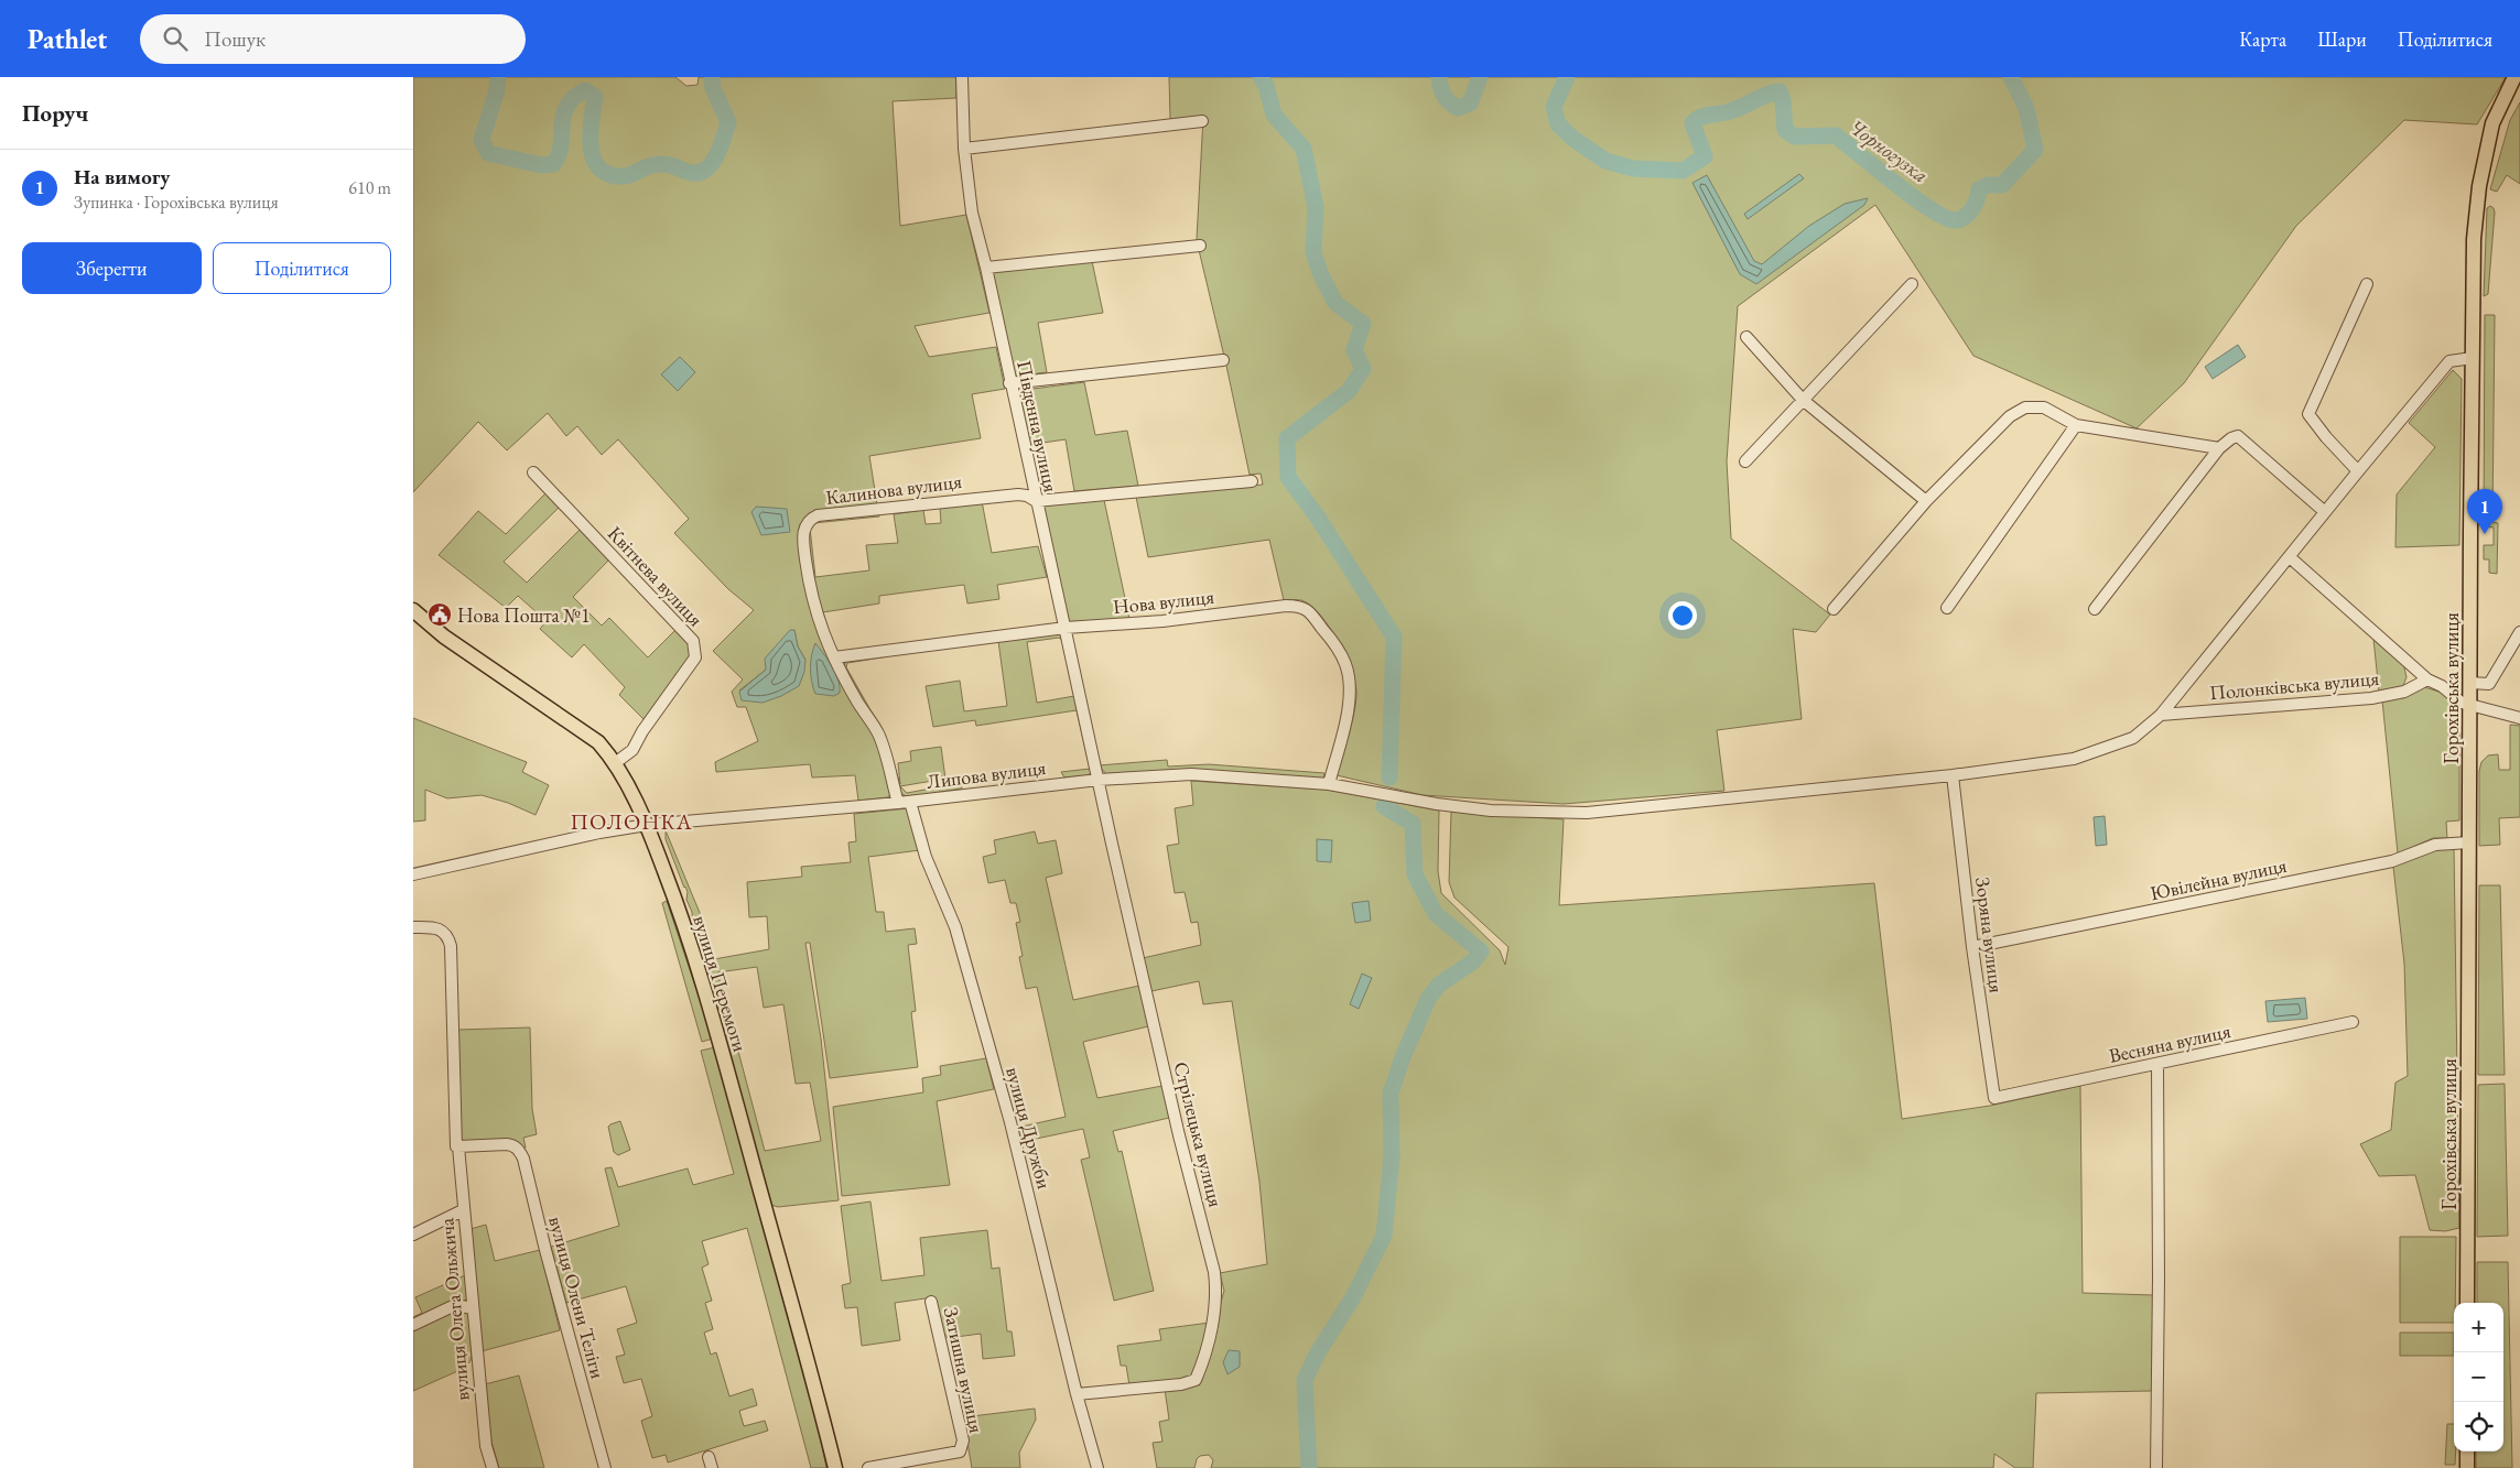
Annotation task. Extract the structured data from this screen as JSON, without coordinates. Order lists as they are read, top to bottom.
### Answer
{
  "streets": {
    "main road": ["Горохівська вулиця", "вулиця Перемоги"],
    "street": [
      "Південна вулиця",
      "Калинова вулиця",
      "Квітнева вулиця",
      "Нова вулиця",
      "Полонківська вулиця",
      "Липова вулиця",
      "Ювілейна вулиця",
      "Зоряна вулиця",
      "Весняна вулиця",
      "вулиця Дружби",
      "Стрілецька вулиця",
      "вулиця Олени Теліги",
      "вулиця Олега Ольжича",
      "Затишна вулиця"
    ]
  },
  "crossings": [
    ["Південна вулиця", "Калинова вулиця"],
    ["Південна вулиця", "Нова вулиця"],
    ["Південна вулиця", "Липова вулиця"],
    ["Південна вулиця", "Стрілецька вулиця"],
    ["Калинова вулиця", "Нова вулиця"],
    ["Калинова вулиця", "Липова вулиця"],
    ["Квітнева вулиця", "вулиця Перемоги"],
    ["Нова вулиця", "Липова вулиця"],
    ["Полонківська вулиця", "Липова вулиця"],
    ["Горохівська вулиця", "Липова вулиця"],
    ["Горохівська вулиця", "Ювілейна вулиця"],
    ["Липова вулиця", "Зоряна вулиця"],
    ["Липова вулиця", "вулиця Перемоги"],
    ["Липова вулиця", "вулиця Дружби"],
    ["Липова вулиця", "Стрілецька вулиця"],
    ["Ювілейна вулиця", "Зоряна вулиця"],
    ["Зоряна вулиця", "Весняна вулиця"],
    ["вулиця Дружби", "Стрілецька вулиця"],
    ["вулиця Олени Теліги", "вулиця Олега Ольжича"]
  ],
  "districts": ["ПОЛОНКА"],
  "water": ["Чорногузка"],
  "places": {
    "public building": ["Нова Пошта №1"]
  },
  "page": {
    "header": "Pathlet",
    "search": "Пошук",
    "nav": ["Карта", "Шари", "Поділитися"],
    "heading": "Поруч",
    "list": [
      {
        "mark": "1",
        "name": "На вимогу",
        "note": "Зупинка · Горохівська вулиця",
        "value": "610 m"
      }
    ],
    "buttons": ["Зберегти", "Поділитися"],
    "pins": "1",
    "map_buttons": ["+", "−"]
  }
}
